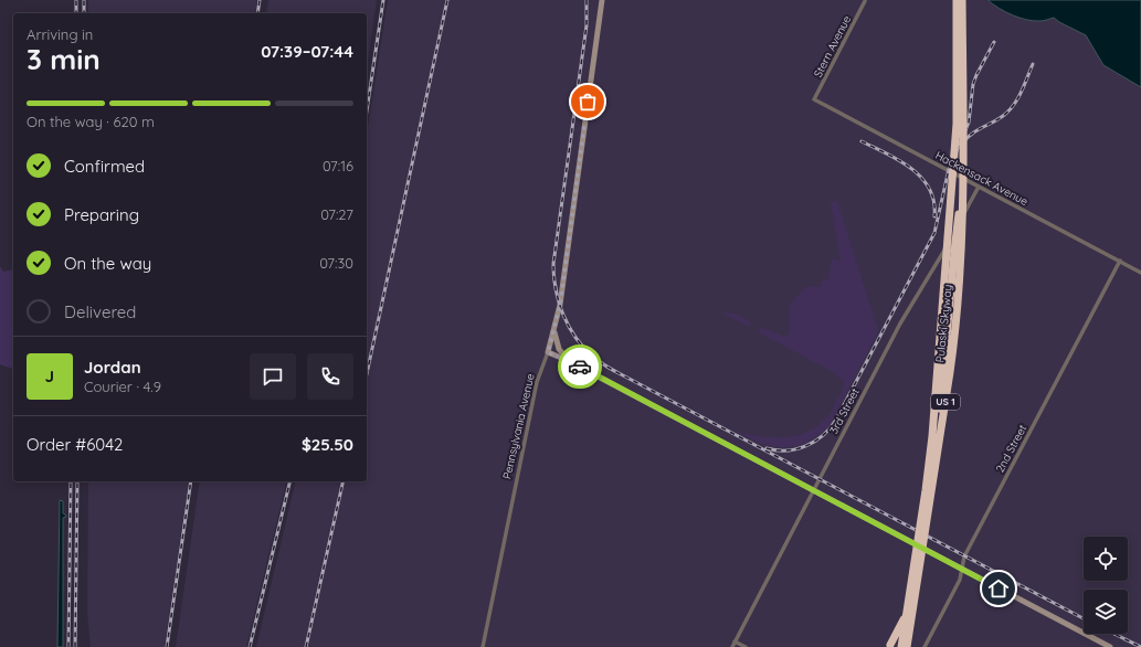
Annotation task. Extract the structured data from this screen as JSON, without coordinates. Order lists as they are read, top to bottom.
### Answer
{
  "streets": {
    "highway": ["Pulaski Skyway", "US 1"],
    "main road": ["Pennsylvania Avenue"],
    "street": [
      "Stern Avenue",
      "Hackensack Avenue",
      "3rd Street",
      "2nd Street"
    ]
  },
  "crossings": [
    ["Stern Avenue", "Hackensack Avenue"],
    ["Hackensack Avenue", "3rd Street"],
    ["Hackensack Avenue", "2nd Street"]
  ],
  "page": {
    "heading": ["3 min", "Arriving in", "07:39–07:44"],
    "panel": [
      "Jordan",
      "Courier · 4.9",
      "Order #6042",
      "$25.50"
    ],
    "bar": "On the way · 620 m",
    "list": [
      ["Confirmed", "07:16"],
      ["Preparing", "07:27"],
      ["On the way", "07:30"],
      "Delivered"
    ],
    "round": "J"
  }
}
